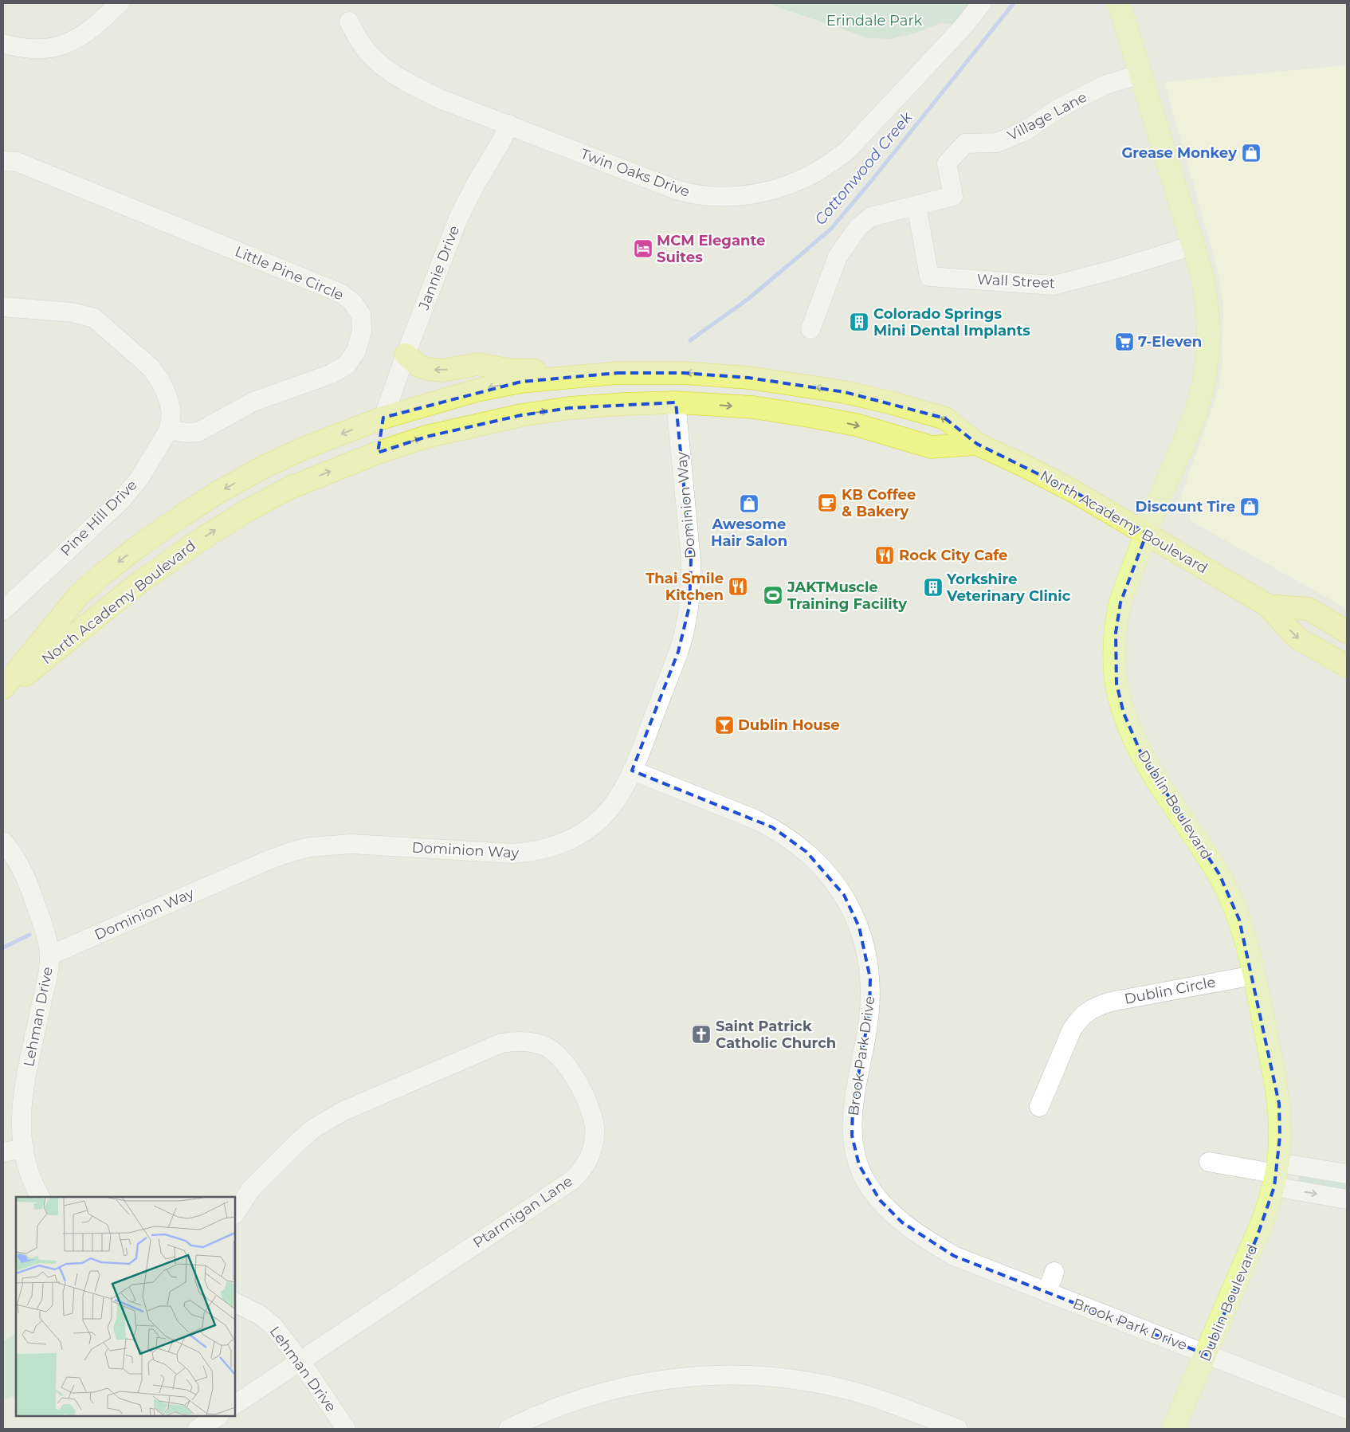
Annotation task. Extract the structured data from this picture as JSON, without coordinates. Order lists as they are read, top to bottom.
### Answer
{
  "streets": {
    "highway": ["North Academy Boulevard"],
    "main road": ["Dublin Boulevard"],
    "street": [
      "Village Lane",
      "Twin Oaks Drive",
      "Jannie Drive",
      "Little Pine Circle",
      "Wall Street",
      "Dominion Way",
      "Pine Hill Drive",
      "Dublin Circle",
      "Lehman Drive",
      "Brook Park Drive",
      "Ptarmigan Lane"
    ]
  },
  "crossings": [
    ["Village Lane", "Wall Street"],
    ["Village Lane", "Dublin Boulevard"],
    ["Twin Oaks Drive", "Jannie Drive"],
    ["Jannie Drive", "North Academy Boulevard"],
    ["Little Pine Circle", "Pine Hill Drive"],
    ["Wall Street", "Dublin Boulevard"],
    ["Dominion Way", "North Academy Boulevard"],
    ["Dominion Way", "Lehman Drive"],
    ["Dominion Way", "Brook Park Drive"],
    ["North Academy Boulevard", "Dublin Boulevard"],
    ["Dublin Boulevard", "Dublin Circle"],
    ["Dublin Boulevard", "Brook Park Drive"],
    ["Lehman Drive", "Ptarmigan Lane"]
  ],
  "water": ["Cottonwood Creek"],
  "parks": ["Erindale Park"],
  "places": {
    "shop": ["Grease Monkey", "Awesome Hair Salon", "Discount Tire"],
    "hotel": ["MCM Elegante Suites"],
    "building": ["Colorado Springs Mini Dental Implants", "Yorkshire Veterinary Clinic"],
    "supermarket": ["7-Eleven"],
    "cafe": ["KB Coffee & Bakery"],
    "restaurant": ["Rock City Cafe", "Thai Smile Kitchen"],
    "sports": ["JAKTMuscle Training Facility"],
    "bar": ["Dublin House"],
    "church": ["Saint Patrick Catholic Church"]
  }
}
